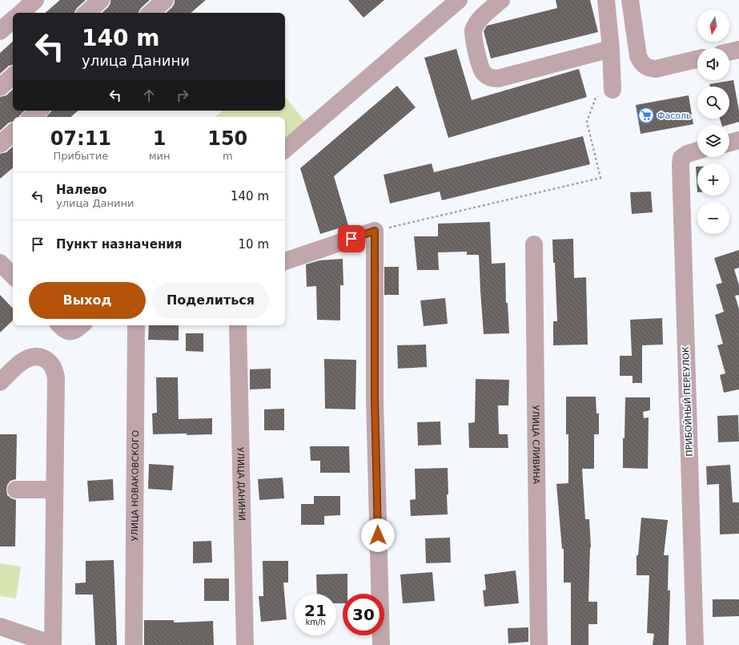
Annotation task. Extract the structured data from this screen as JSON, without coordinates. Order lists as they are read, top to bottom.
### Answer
{
  "streets": {
    "street": [
      "ПРИБОЙНЫЙ ПЕРЕУЛОК",
      "УЛИЦА СЛИВИНА",
      "УЛИЦА ДАНИНИ",
      "УЛИЦА НОВАКОВСКОГО"
    ]
  },
  "places": {
    "supermarket": ["Фасоль"]
  },
  "north": "bottom",
  "page": {
    "map_buttons": ["+", "−"],
    "turn": ["140 m", "улица Данини"],
    "eta": [
      "07:11",
      "Прибытие",
      "1",
      "мин",
      "150",
      "m"
    ],
    "list": [
      {
        "name": "Налево",
        "note": "улица Данини",
        "value": "140 m"
      },
      {
        "name": "Пункт назначения",
        "value": "10 m"
      }
    ],
    "buttons": ["Выход", "Поделиться"],
    "speed": "21 km/h",
    "limit": "30"
  }
}
